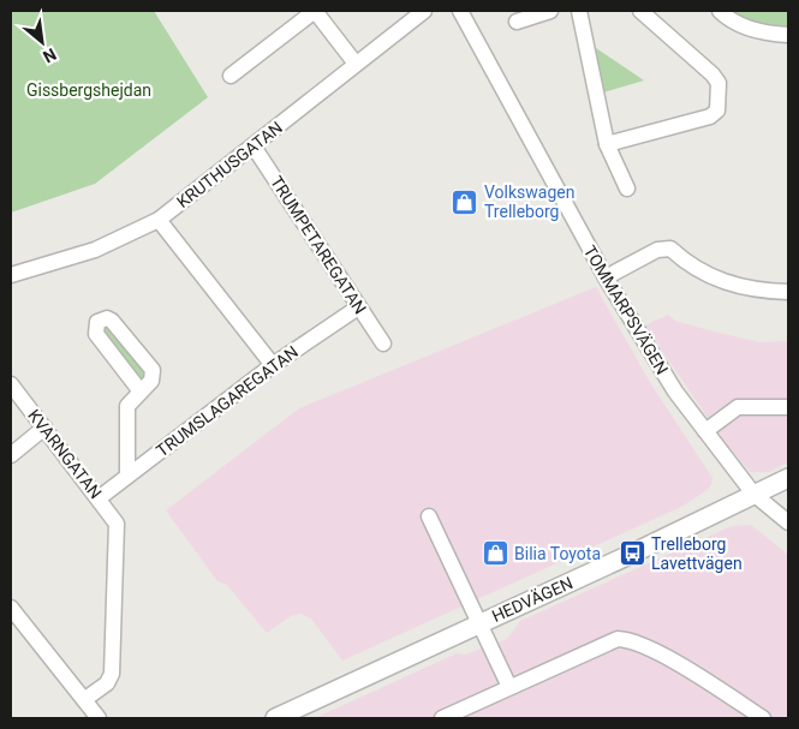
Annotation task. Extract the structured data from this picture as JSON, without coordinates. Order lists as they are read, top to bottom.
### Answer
{
  "streets": {
    "main road": ["HEDVÄGEN"],
    "street": [
      "KRUTHUSGATAN",
      "TRUMPETAREGATAN",
      "TOMMARPSVÄGEN",
      "TRUMSLAGAREGATAN",
      "KVARNGATAN"
    ]
  },
  "crossings": [
    ["KRUTHUSGATAN", "TRUMPETAREGATAN"],
    ["TRUMPETAREGATAN", "TRUMSLAGAREGATAN"],
    ["TOMMARPSVÄGEN", "HEDVÄGEN"],
    ["TRUMSLAGAREGATAN", "KVARNGATAN"]
  ],
  "parks": ["Gissbergshejdan"],
  "places": {
    "shop": ["Volkswagen Trelleborg", "Bilia Toyota"],
    "bus stop": ["Trelleborg Lavettvägen"]
  },
  "north": "bottom right"
}
